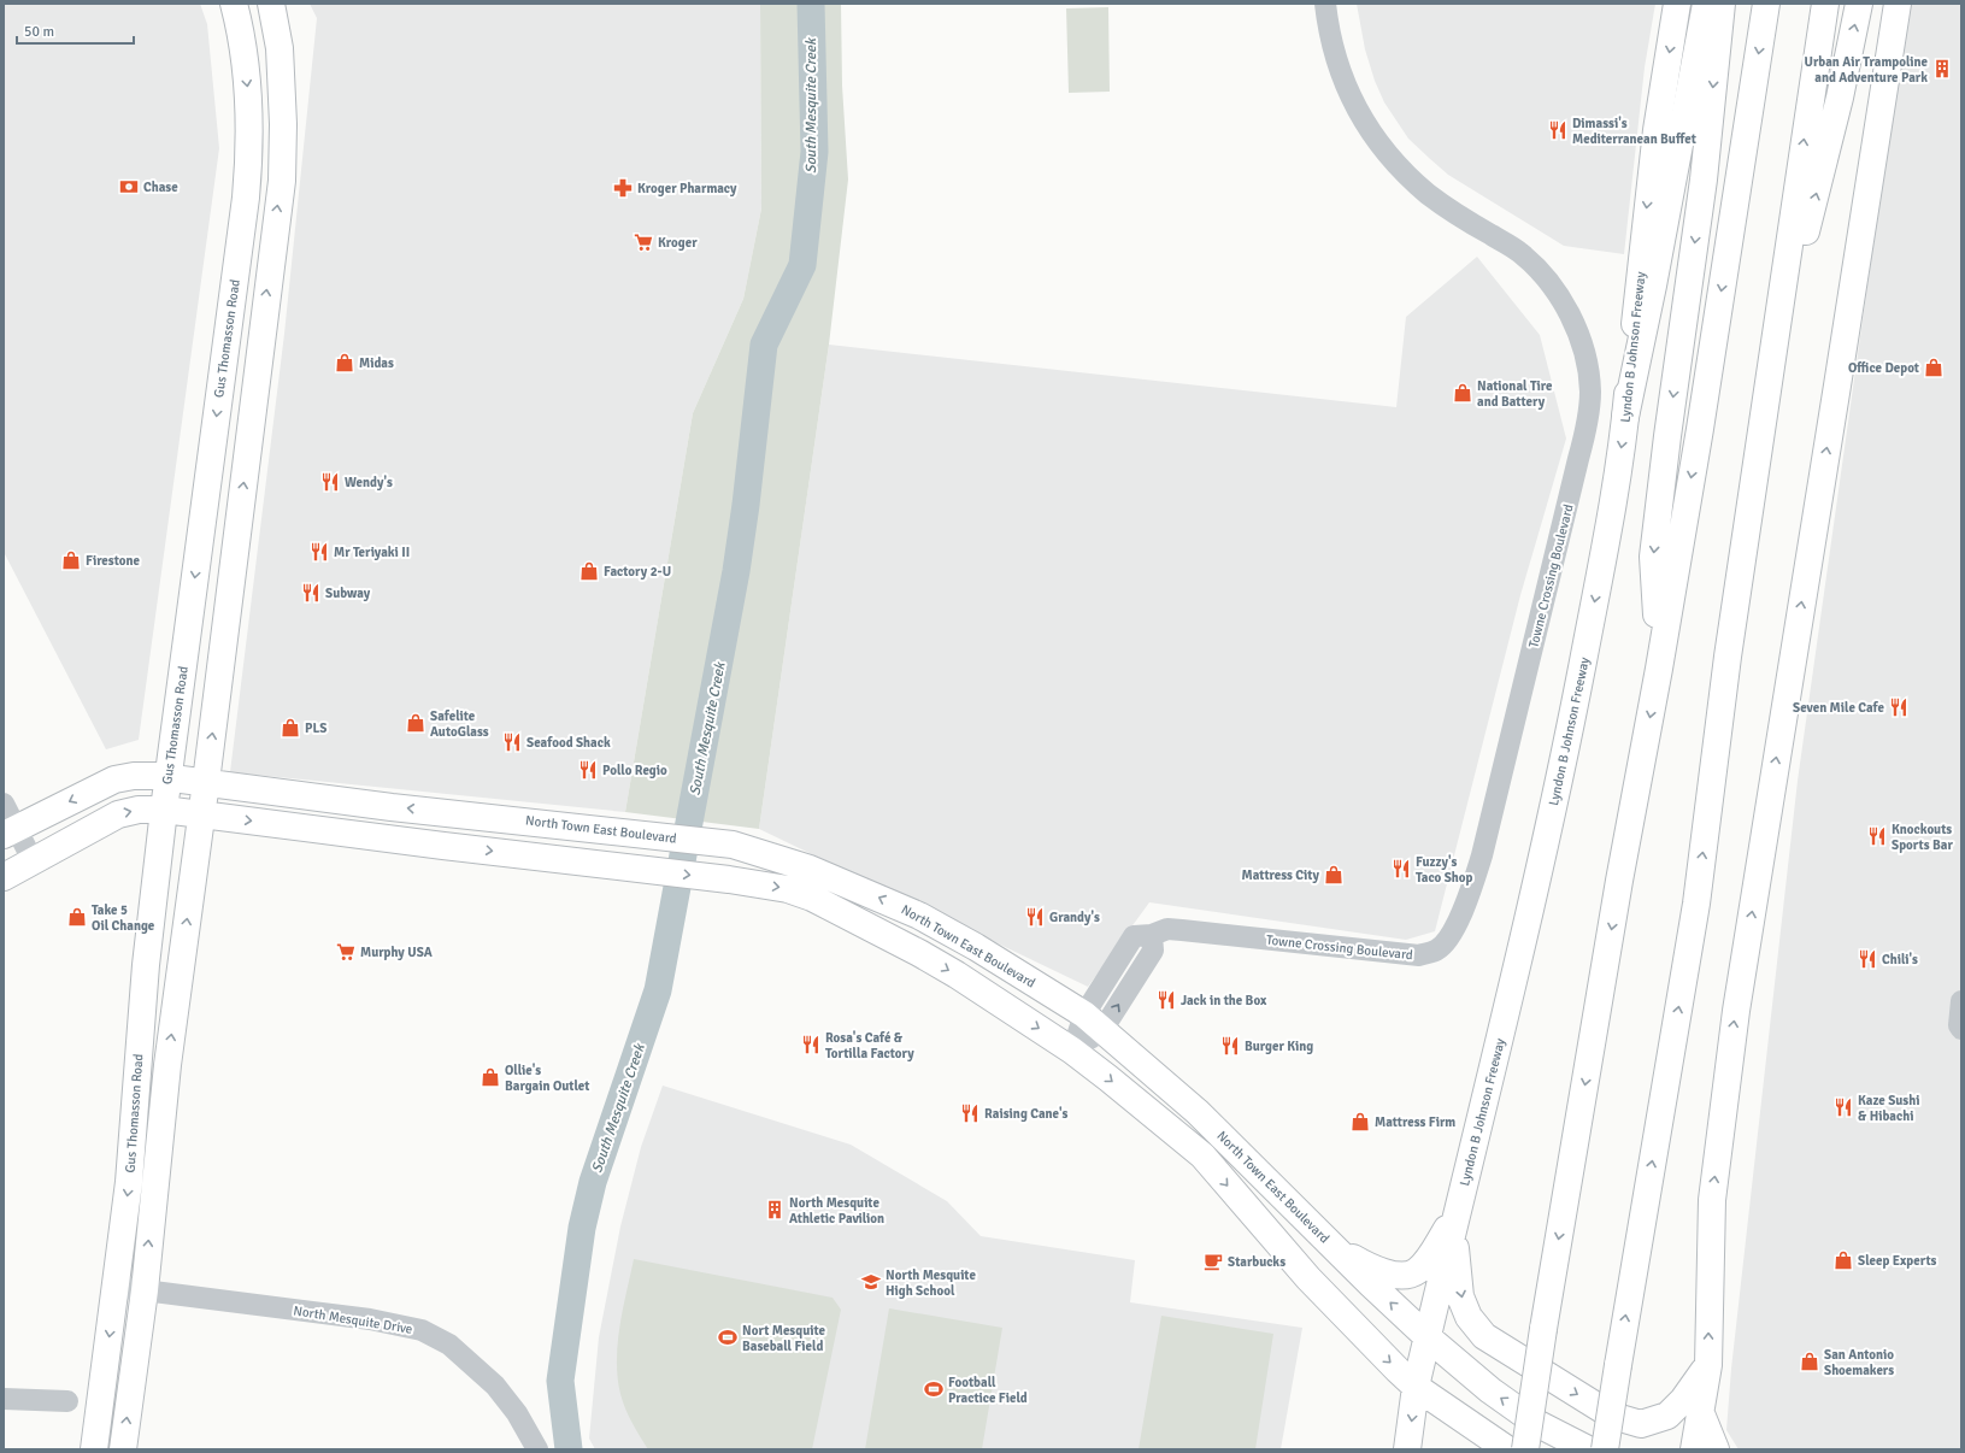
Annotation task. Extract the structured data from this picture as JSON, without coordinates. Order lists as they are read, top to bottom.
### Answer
{
  "streets": {
    "main road": ["Gus Thomasson Road", "Lyndon B Johnson Freeway", "North Town East Boulevard"],
    "street": ["Towne Crossing Boulevard", "North Mesquite Drive"]
  },
  "crossings": [
    ["Gus Thomasson Road", "North Town East Boulevard"],
    ["Gus Thomasson Road", "North Mesquite Drive"],
    ["Lyndon B Johnson Freeway", "North Town East Boulevard"],
    ["Towne Crossing Boulevard", "North Town East Boulevard"]
  ],
  "water": ["South Mesquite Creek"],
  "places": {
    "building": ["Urban Air Trampoline and Adventure Park", "North Mesquite Athletic Pavilion"],
    "restaurant": [
      "Dimassi's Mediterranean Buffet",
      "Wendy's",
      "Mr Teriyaki II",
      "Subway",
      "Seven Mile Cafe",
      "Seafood Shack",
      "Pollo Regio",
      "Knockouts Sports Bar",
      "Fuzzy's Taco Shop",
      "Grandy's",
      "Chili's",
      "Jack in the Box",
      "Rosa's Café & Tortilla Factory",
      "Burger King",
      "Kaze Sushi & Hibachi",
      "Raising Cane's"
    ],
    "bank": ["Chase"],
    "pharmacy": ["Kroger Pharmacy"],
    "supermarket": ["Kroger", "Murphy USA"],
    "shop": [
      "Midas",
      "Office Depot",
      "National Tire and Battery",
      "Firestone",
      "Factory 2-U",
      "Safelite AutoGlass",
      "PLS",
      "Mattress City",
      "Take 5 Oil Change",
      "Ollie's Bargain Outlet",
      "Mattress Firm",
      "Sleep Experts",
      "San Antonio Shoemakers"
    ],
    "cafe": ["Starbucks"],
    "school or university": ["North Mesquite High School"],
    "sports": ["Nort Mesquite Baseball Field", "Football Practice Field"]
  },
  "scale_bar": "50 m"
}
